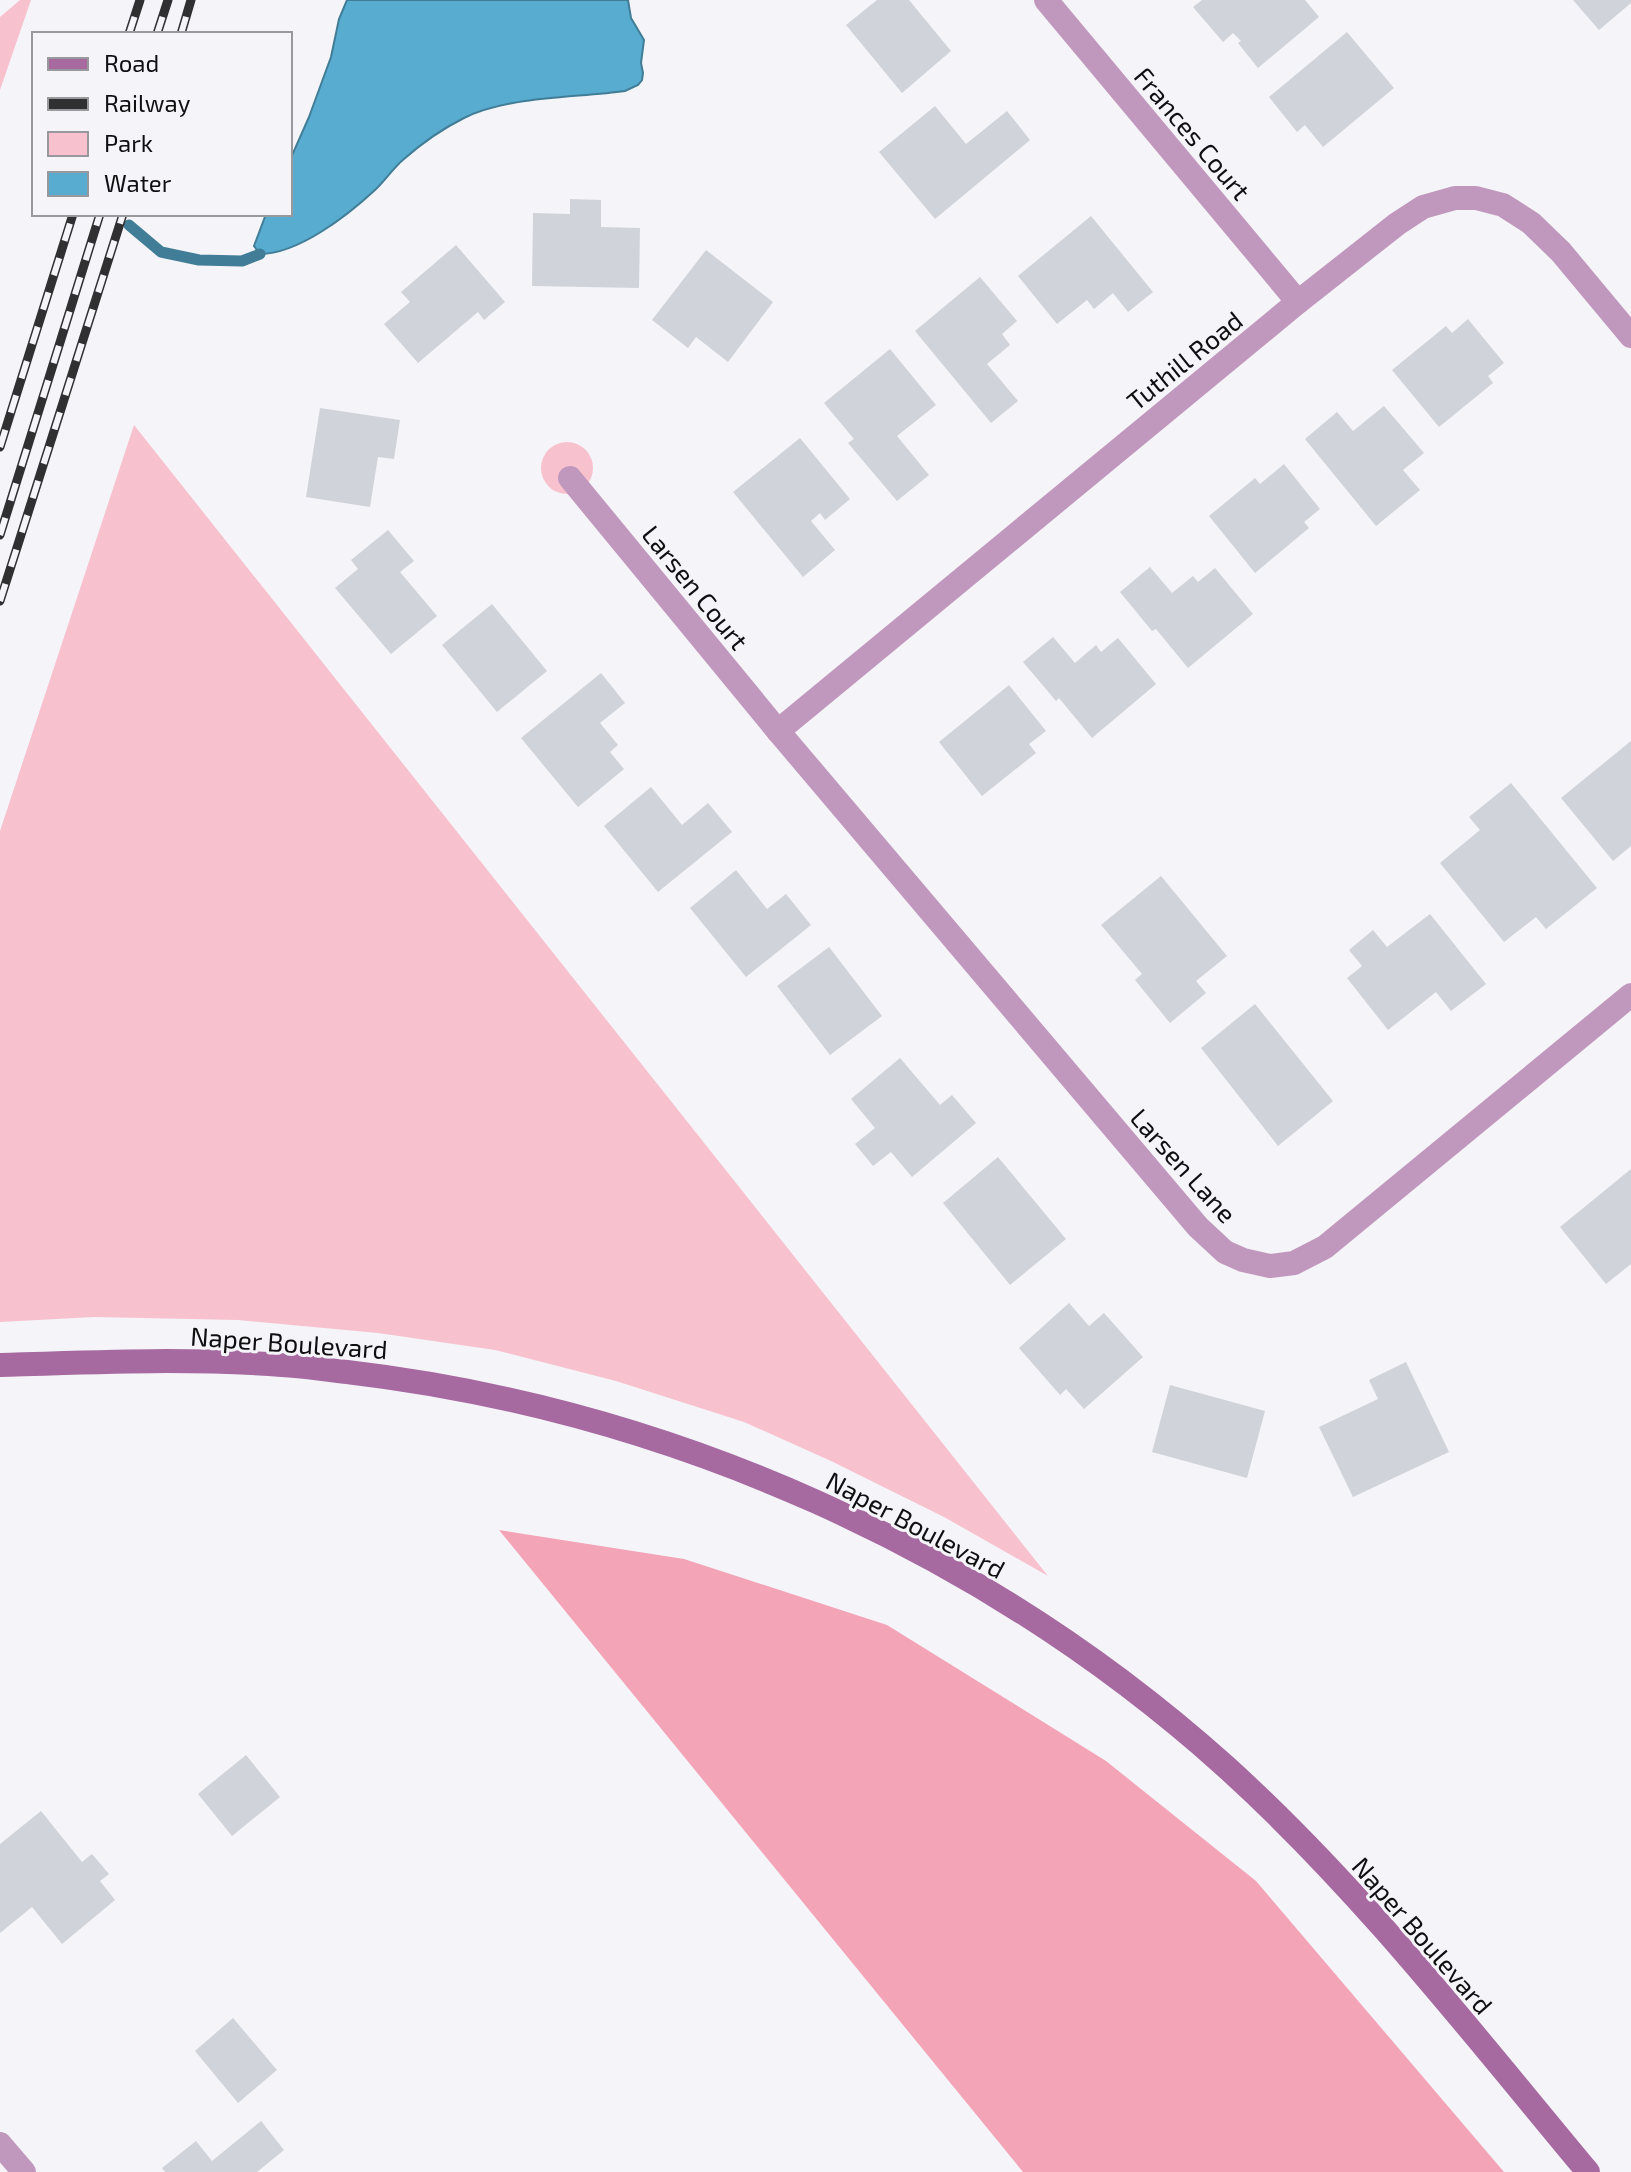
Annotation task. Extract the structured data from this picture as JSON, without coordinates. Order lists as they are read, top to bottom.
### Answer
{
  "streets": {
    "main road": ["Naper Boulevard"],
    "street": [
      "Frances Court",
      "Tuthill Road",
      "Larsen Court",
      "Larsen Lane"
    ]
  },
  "crossings": [
    ["Frances Court", "Tuthill Road"],
    ["Tuthill Road", "Larsen Court"],
    ["Tuthill Road", "Larsen Lane"],
    ["Larsen Court", "Larsen Lane"]
  ],
  "legend": [
    "Road",
    "Railway",
    "Park",
    "Water"
  ]
}
